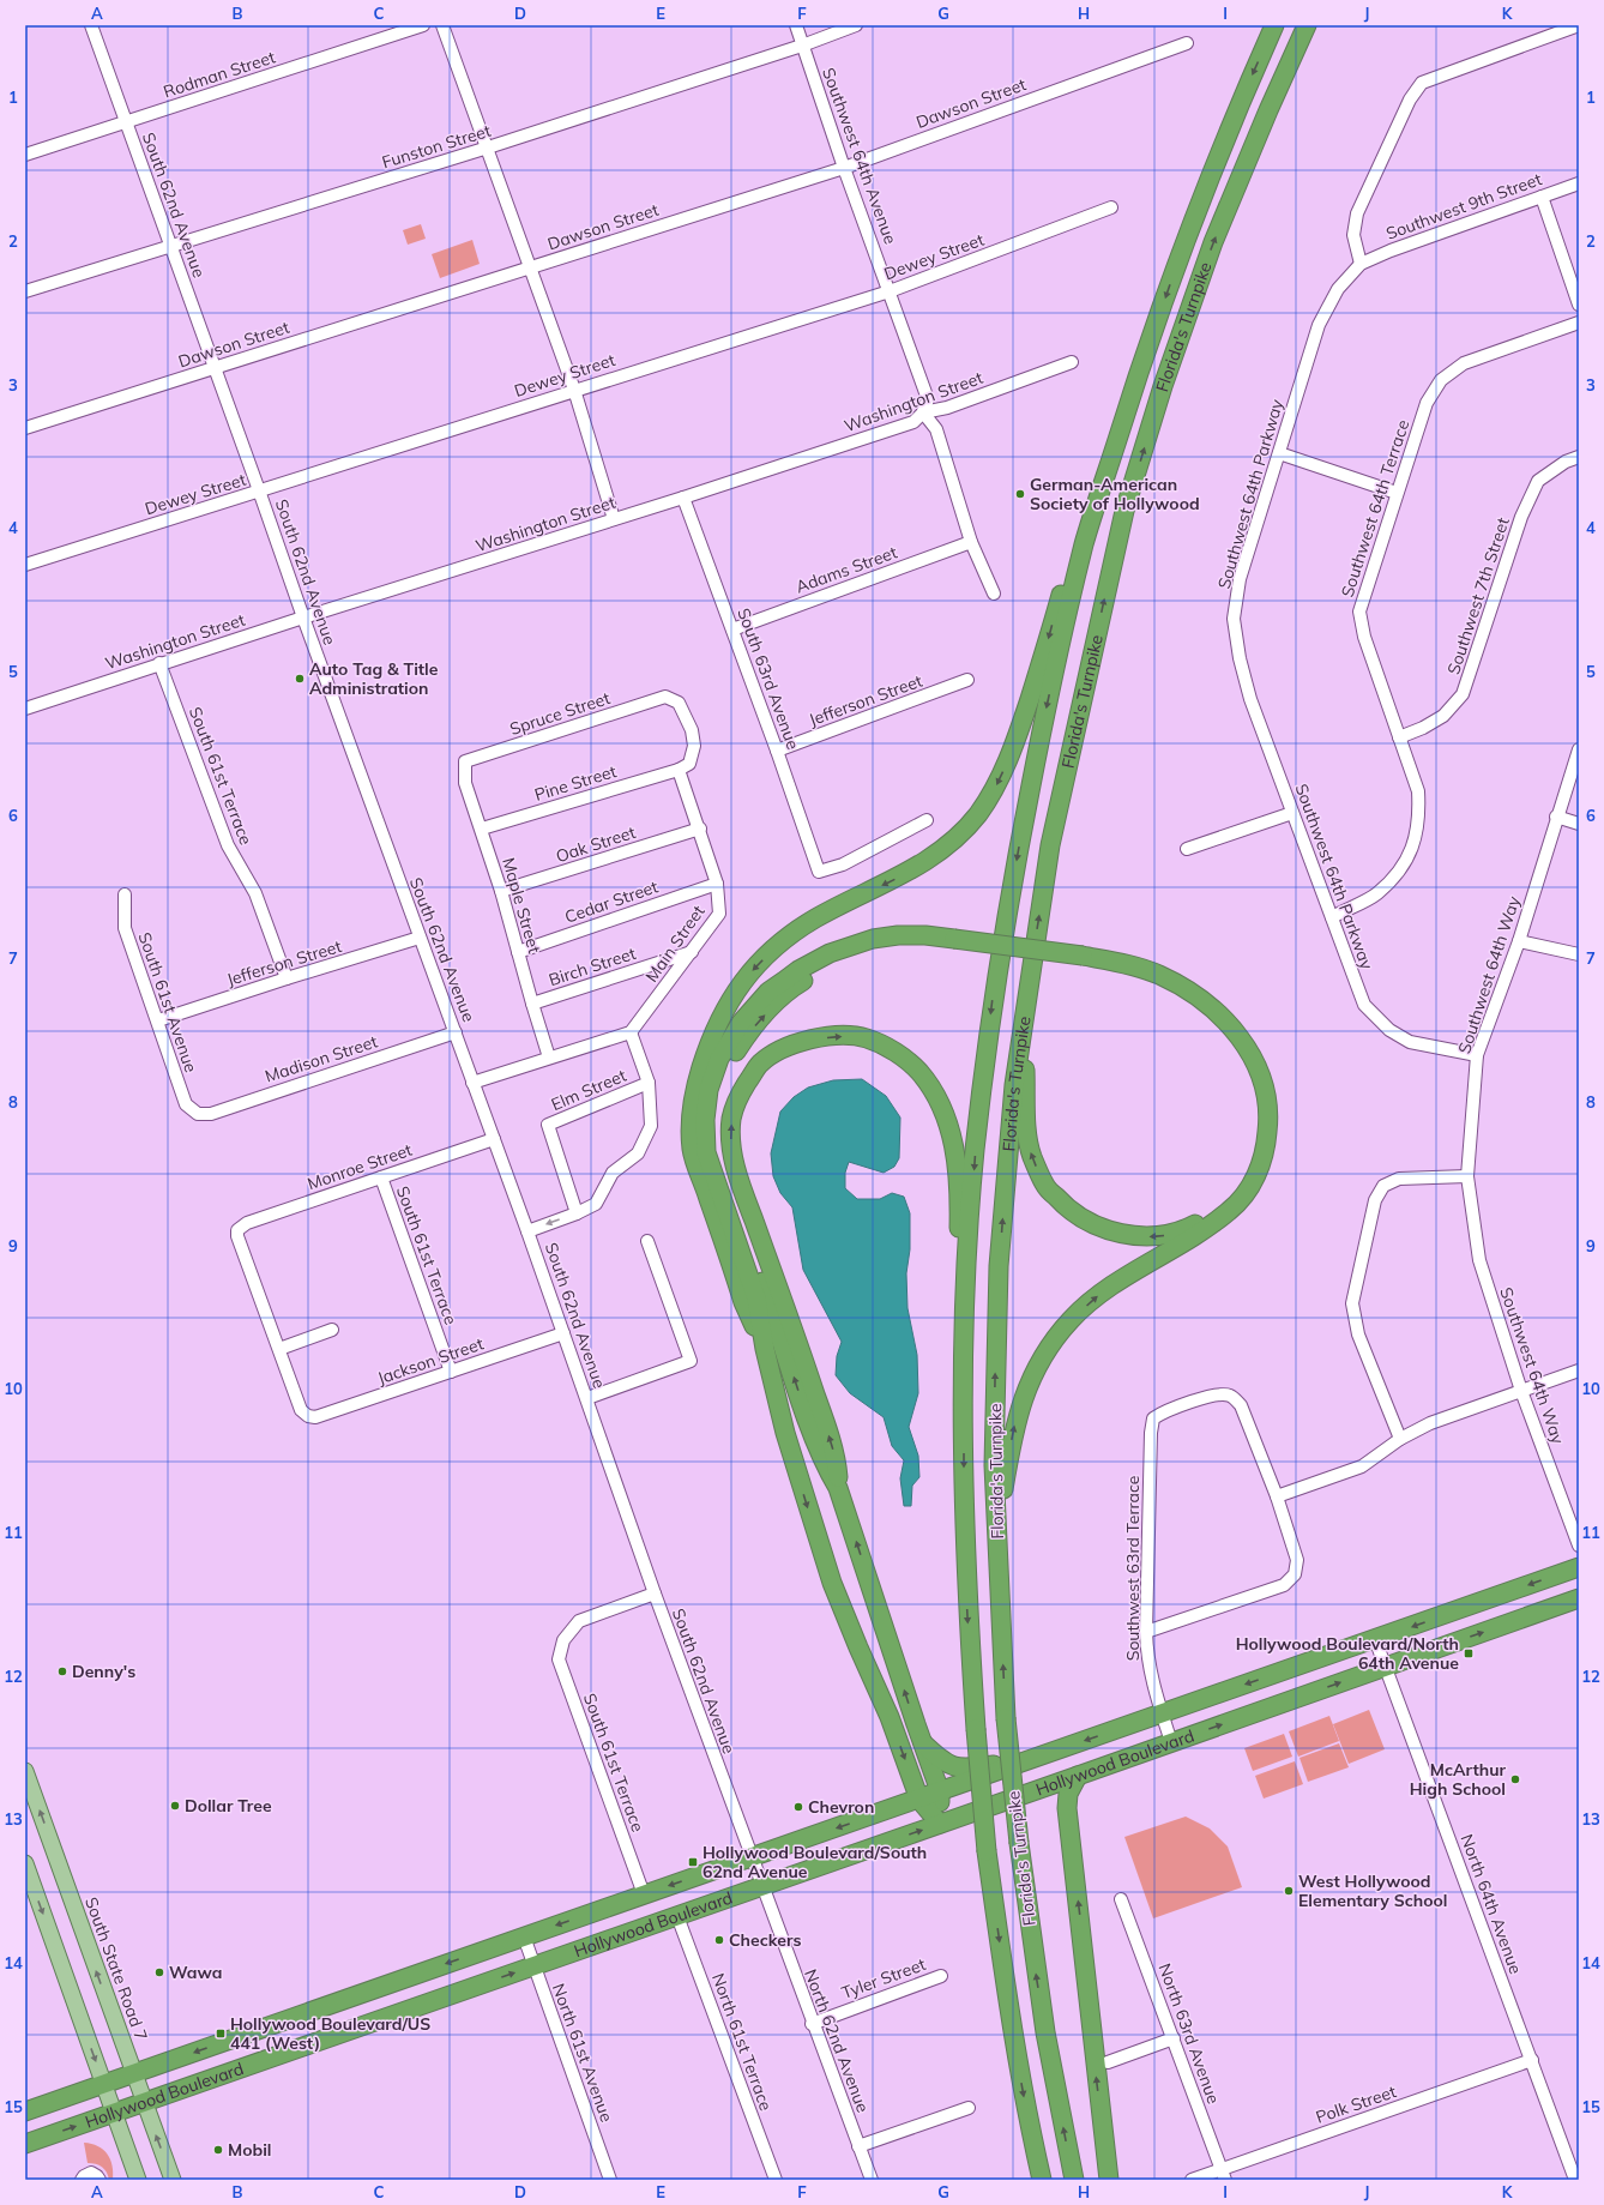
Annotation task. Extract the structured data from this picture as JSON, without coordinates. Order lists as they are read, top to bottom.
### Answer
{
  "streets": {
    "highway": ["Florida's Turnpike", "Hollywood Boulevard"],
    "main road": ["South State Road 7"],
    "street": [
      "Rodman Street",
      "Dawson Street",
      "Funston Street",
      "Southwest 64th Avenue",
      "South 62nd Avenue",
      "Southwest 9th Street",
      "Dewey Street",
      "Washington Street",
      "Southwest 64th Parkway",
      "Southwest 64th Terrace",
      "Adams Street",
      "Southwest 7th Street",
      "South 63rd Avenue",
      "Jefferson Street",
      "Spruce Street",
      "South 61st Terrace",
      "Pine Street",
      "Oak Street",
      "Cedar Street",
      "Maple Street",
      "Main Street",
      "Birch Street",
      "Southwest 64th Way",
      "South 61st Avenue",
      "Madison Street",
      "Elm Street",
      "Monroe Street",
      "Jackson Street",
      "Southwest 63rd Terrace",
      "North 64th Avenue",
      "Tyler Street",
      "North 63rd Avenue",
      "North 62nd Avenue",
      "North 61st Terrace",
      "North 61st Avenue",
      "Polk Street"
    ]
  },
  "crossings": [
    ["Rodman Street", "South 62nd Avenue"],
    ["Dawson Street", "Southwest 64th Avenue"],
    ["Dawson Street", "South 62nd Avenue"],
    ["Funston Street", "Southwest 64th Avenue"],
    ["Funston Street", "South 62nd Avenue"],
    ["Southwest 64th Avenue", "Dewey Street"],
    ["Southwest 64th Avenue", "Washington Street"],
    ["South 62nd Avenue", "Dewey Street"],
    ["South 62nd Avenue", "Washington Street"],
    ["South 62nd Avenue", "Jefferson Street"],
    ["South 62nd Avenue", "South 61st Terrace"],
    ["South 62nd Avenue", "Madison Street"],
    ["South 62nd Avenue", "Monroe Street"],
    ["South 62nd Avenue", "Jackson Street"],
    ["South 62nd Avenue", "Hollywood Boulevard"],
    ["South 62nd Avenue", "North 62nd Avenue"],
    ["Southwest 9th Street", "Southwest 64th Parkway"],
    ["Washington Street", "South 63rd Avenue"],
    ["Washington Street", "South 61st Terrace"],
    ["Southwest 64th Parkway", "Southwest 64th Terrace"],
    ["Southwest 64th Parkway", "Southwest 64th Way"],
    ["Southwest 64th Terrace", "Southwest 7th Street"],
    ["Adams Street", "South 63rd Avenue"],
    ["South 63rd Avenue", "Jefferson Street"],
    ["Jefferson Street", "South 61st Terrace"],
    ["Jefferson Street", "South 61st Avenue"],
    ["Spruce Street", "Pine Street"],
    ["Spruce Street", "Maple Street"],
    ["Spruce Street", "Main Street"],
    ["South 61st Terrace", "Monroe Street"],
    ["South 61st Terrace", "Jackson Street"],
    ["South 61st Terrace", "Hollywood Boulevard"],
    ["Pine Street", "Maple Street"],
    ["Pine Street", "Main Street"],
    ["Oak Street", "Maple Street"],
    ["Oak Street", "Main Street"],
    ["Cedar Street", "Maple Street"],
    ["Cedar Street", "Main Street"],
    ["Maple Street", "Birch Street"],
    ["Main Street", "Birch Street"],
    ["South 61st Avenue", "Madison Street"],
    ["Monroe Street", "Jackson Street"],
    ["Southwest 63rd Terrace", "Hollywood Boulevard"],
    ["Hollywood Boulevard", "North 64th Avenue"],
    ["Hollywood Boulevard", "South State Road 7"],
    ["Hollywood Boulevard", "North 62nd Avenue"],
    ["Hollywood Boulevard", "North 61st Terrace"],
    ["Hollywood Boulevard", "North 61st Avenue"],
    ["North 64th Avenue", "Polk Street"],
    ["Tyler Street", "North 62nd Avenue"],
    ["North 63rd Avenue", "Polk Street"]
  ],
  "places": {
    "other": [
      "German-American Society of Hollywood",
      "Auto Tag & Title Administration",
      "Denny's",
      "McArthur High School",
      "Dollar Tree",
      "Chevron",
      "West Hollywood Elementary School",
      "Checkers",
      "Wawa",
      "Mobil"
    ],
    "transit": ["Hollywood Boulevard/North 64th Avenue", "Hollywood Boulevard/South 62nd Avenue", "Hollywood Boulevard/US 441 (West)"]
  },
  "grid": {
    "columns": [
      "A",
      "B",
      "C",
      "D",
      "E",
      "F",
      "G",
      "H",
      "I",
      "J",
      "K"
    ],
    "rows": [
      "1",
      "2",
      "3",
      "4",
      "5",
      "6",
      "7",
      "8",
      "9",
      "10",
      "11",
      "12",
      "13",
      "14",
      "15"
    ]
  }
}
